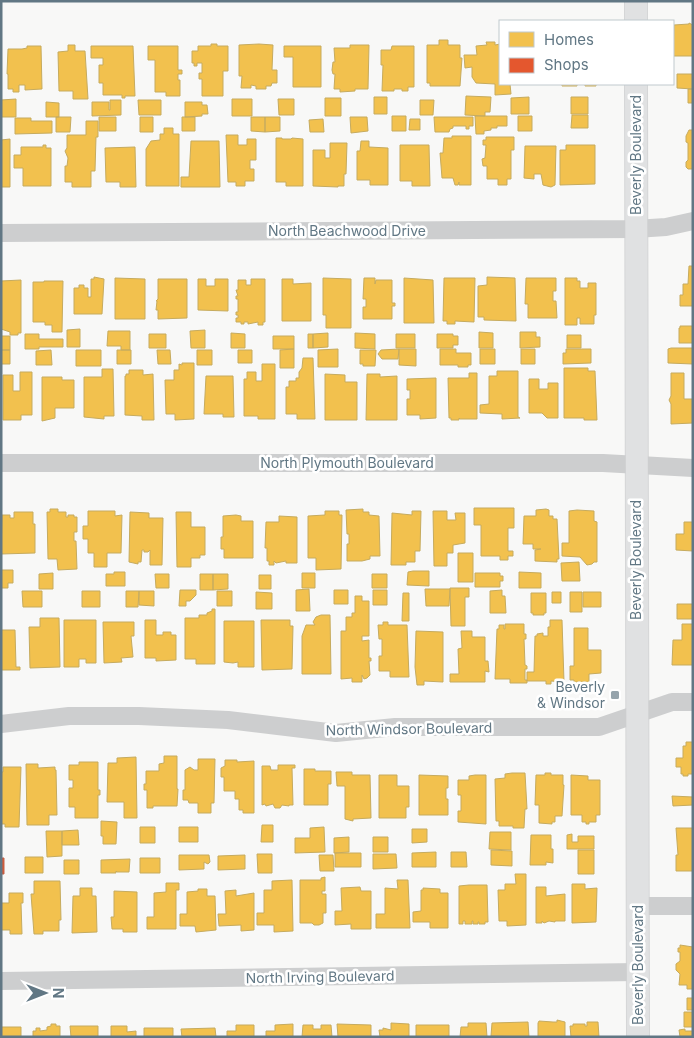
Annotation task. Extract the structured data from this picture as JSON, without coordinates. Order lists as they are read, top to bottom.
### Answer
{
  "streets": {
    "main road": ["Beverly Boulevard"],
    "street": [
      "North Beachwood Drive",
      "North Plymouth Boulevard",
      "North Windsor Boulevard",
      "North Irving Boulevard"
    ]
  },
  "crossings": [
    ["Beverly Boulevard", "North Beachwood Drive"],
    ["Beverly Boulevard", "North Plymouth Boulevard"],
    ["Beverly Boulevard", "North Windsor Boulevard"],
    ["Beverly Boulevard", "North Irving Boulevard"]
  ],
  "places": {
    "transit": ["Beverly & Windsor"]
  },
  "legend": ["Homes", "Shops"],
  "north": "right"
}
